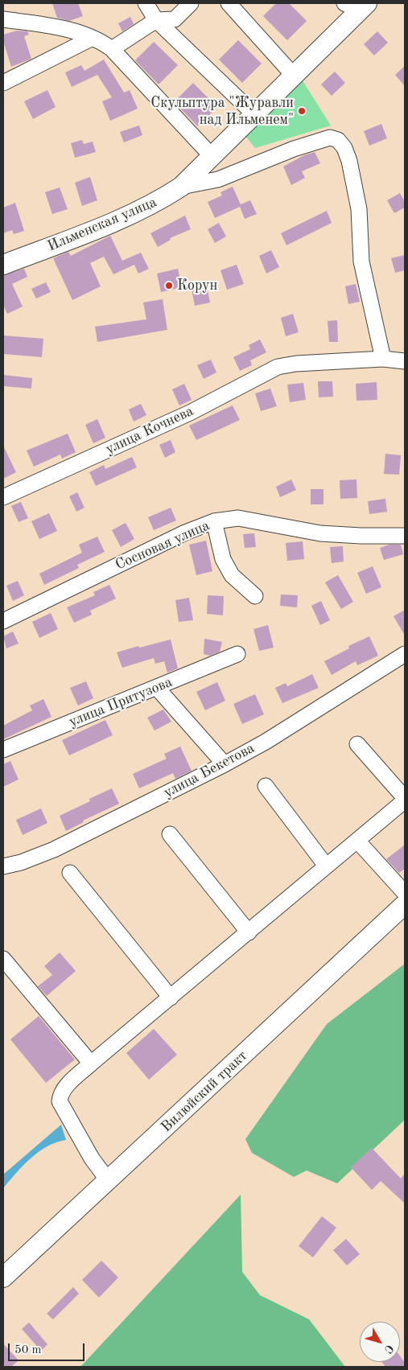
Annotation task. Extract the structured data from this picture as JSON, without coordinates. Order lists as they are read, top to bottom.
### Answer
{
  "streets": {
    "main road": ["Ильменская улица", "Вилюйский тракт"],
    "street": [
      "улица Кочнева",
      "Сосновая улица",
      "улица Притузова",
      "улица Бекетова"
    ]
  },
  "places": ["Скульптура \"Журавли над Ильменем\"", "Корун"],
  "scale_bar": "50 m",
  "north": "bottom right"
}
